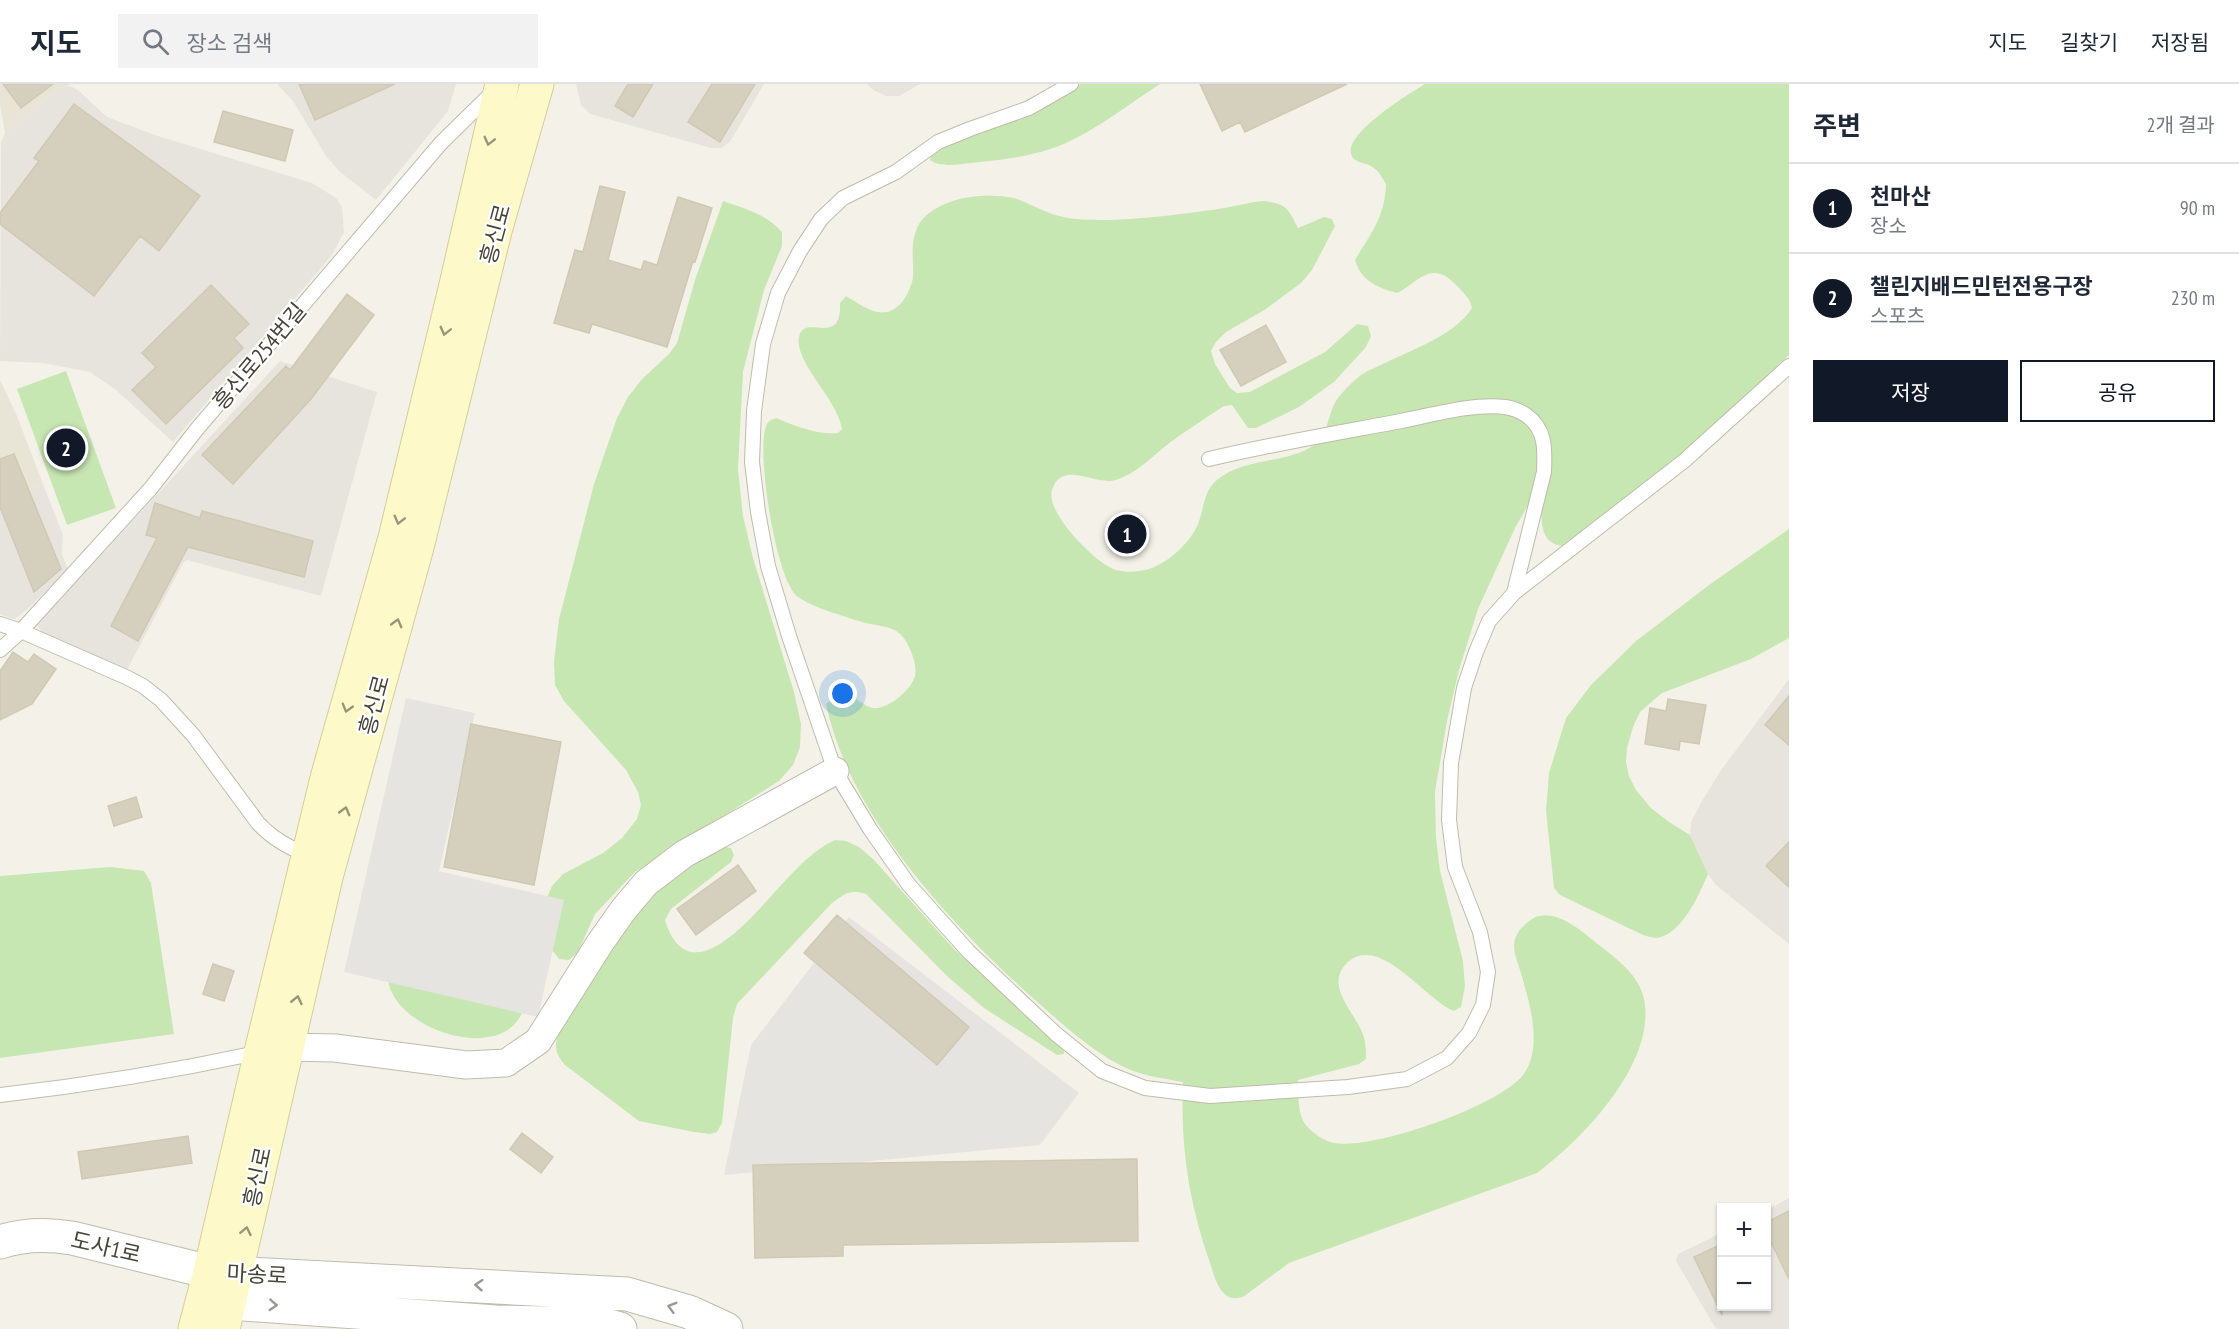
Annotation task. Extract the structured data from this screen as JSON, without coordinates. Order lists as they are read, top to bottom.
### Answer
{
  "streets": {
    "main road": ["흥신로"],
    "street": ["도사1로", "마송로"],
    "lane": ["흥신로254번길"]
  },
  "crossings": [
    ["흥신로", "흥신로254번길"],
    ["흥신로", "도사1로"],
    ["흥신로", "마송로"],
    ["도사1로", "마송로"]
  ],
  "page": {
    "header": "지도",
    "search": "장소 검색",
    "nav": ["지도", "길찾기", "저장됨"],
    "heading": ["주변", "2개 결과"],
    "list": [
      {
        "mark": "1",
        "name": "천마산",
        "note": "장소",
        "value": "90 m"
      },
      {
        "mark": "2",
        "name": "챌린지배드민턴전용구장",
        "note": "스포츠",
        "value": "230 m"
      }
    ],
    "buttons": ["저장", "공유"],
    "pins": ["2", "1"],
    "map_buttons": ["+", "−"]
  }
}
